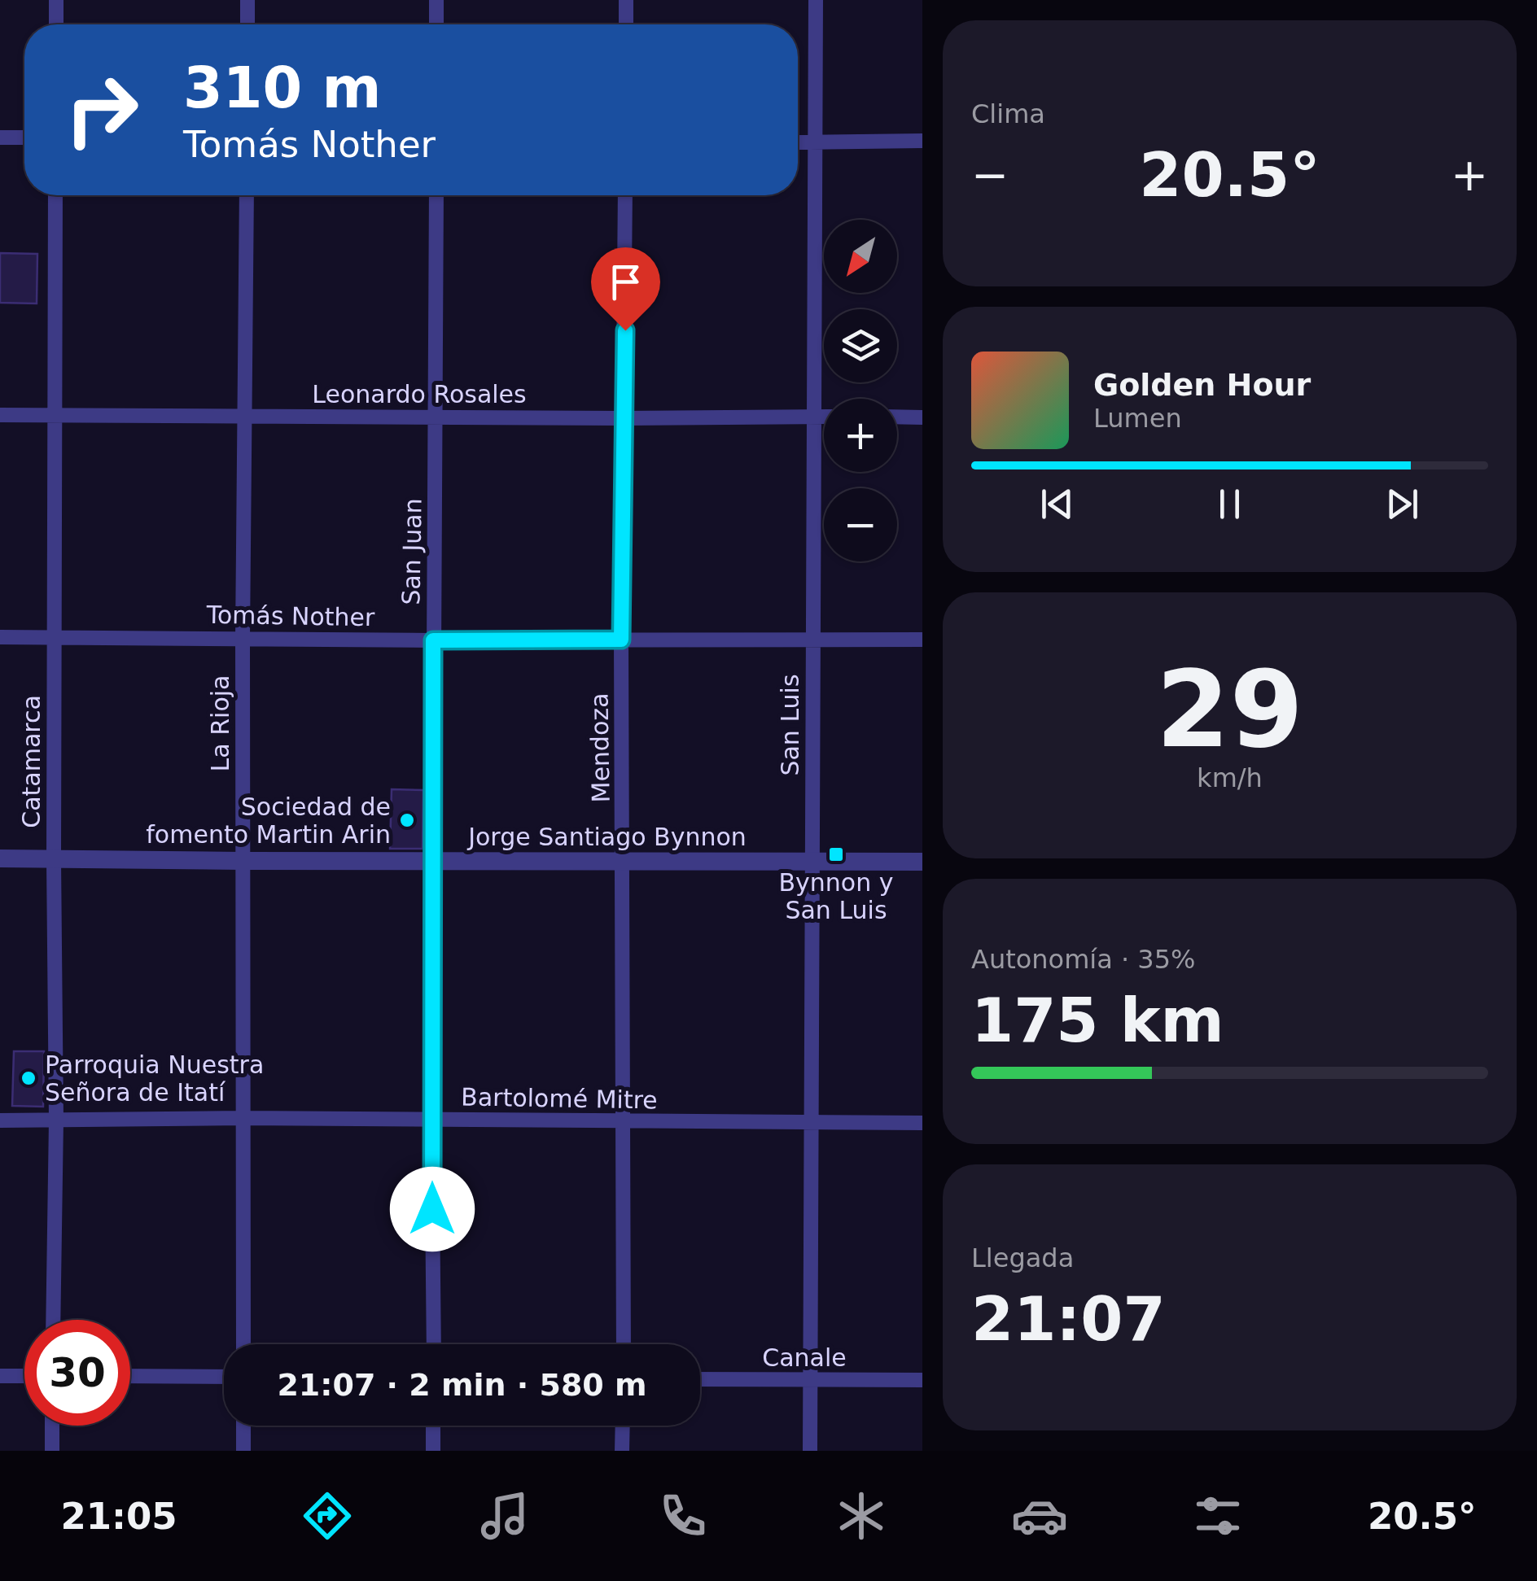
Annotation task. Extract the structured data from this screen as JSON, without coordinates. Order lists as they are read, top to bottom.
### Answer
{
  "streets": {
    "street": [
      "Leonardo Rosales",
      "San Juan",
      "Tomás Nother",
      "La Rioja",
      "San Luis",
      "Mendoza",
      "Catamarca",
      "Jorge Santiago Bynnon",
      "Bartolomé Mitre",
      "Canale"
    ]
  },
  "crossings": [
    ["Leonardo Rosales", "San Juan"],
    ["Leonardo Rosales", "La Rioja"],
    ["Leonardo Rosales", "San Luis"],
    ["Leonardo Rosales", "Mendoza"],
    ["Leonardo Rosales", "Catamarca"],
    ["San Juan", "Tomás Nother"],
    ["San Juan", "Jorge Santiago Bynnon"],
    ["San Juan", "Bartolomé Mitre"],
    ["Tomás Nother", "La Rioja"],
    ["Tomás Nother", "San Luis"],
    ["Tomás Nother", "Mendoza"],
    ["Tomás Nother", "Catamarca"],
    ["La Rioja", "Jorge Santiago Bynnon"],
    ["La Rioja", "Bartolomé Mitre"],
    ["San Luis", "Jorge Santiago Bynnon"],
    ["San Luis", "Bartolomé Mitre"],
    ["San Luis", "Canale"],
    ["Mendoza", "Jorge Santiago Bynnon"],
    ["Mendoza", "Bartolomé Mitre"],
    ["Catamarca", "Jorge Santiago Bynnon"],
    ["Catamarca", "Bartolomé Mitre"]
  ],
  "places": {
    "other": ["Sociedad de fomento Martin Arin", "Parroquia Nuestra Señora de Itatí"],
    "transit": ["Bynnon y San Luis"]
  },
  "north": "bottom left",
  "page": {
    "tile": [
      "Clima",
      ["29", "km/h"],
      ["Autonomía · 35%", "175 km"],
      ["Llegada", "21:07"]
    ],
    "turn": ["310 m", "Tomás Nother"],
    "heat": ["−", "20.5°", "+"],
    "map_buttons": ["+", "−"],
    "song": ["Golden Hour", "Lumen"],
    "limit": "30",
    "trip": "21:07 · 2 min · 580 m",
    "tabs": ["21:05", "20.5°"]
  }
}
